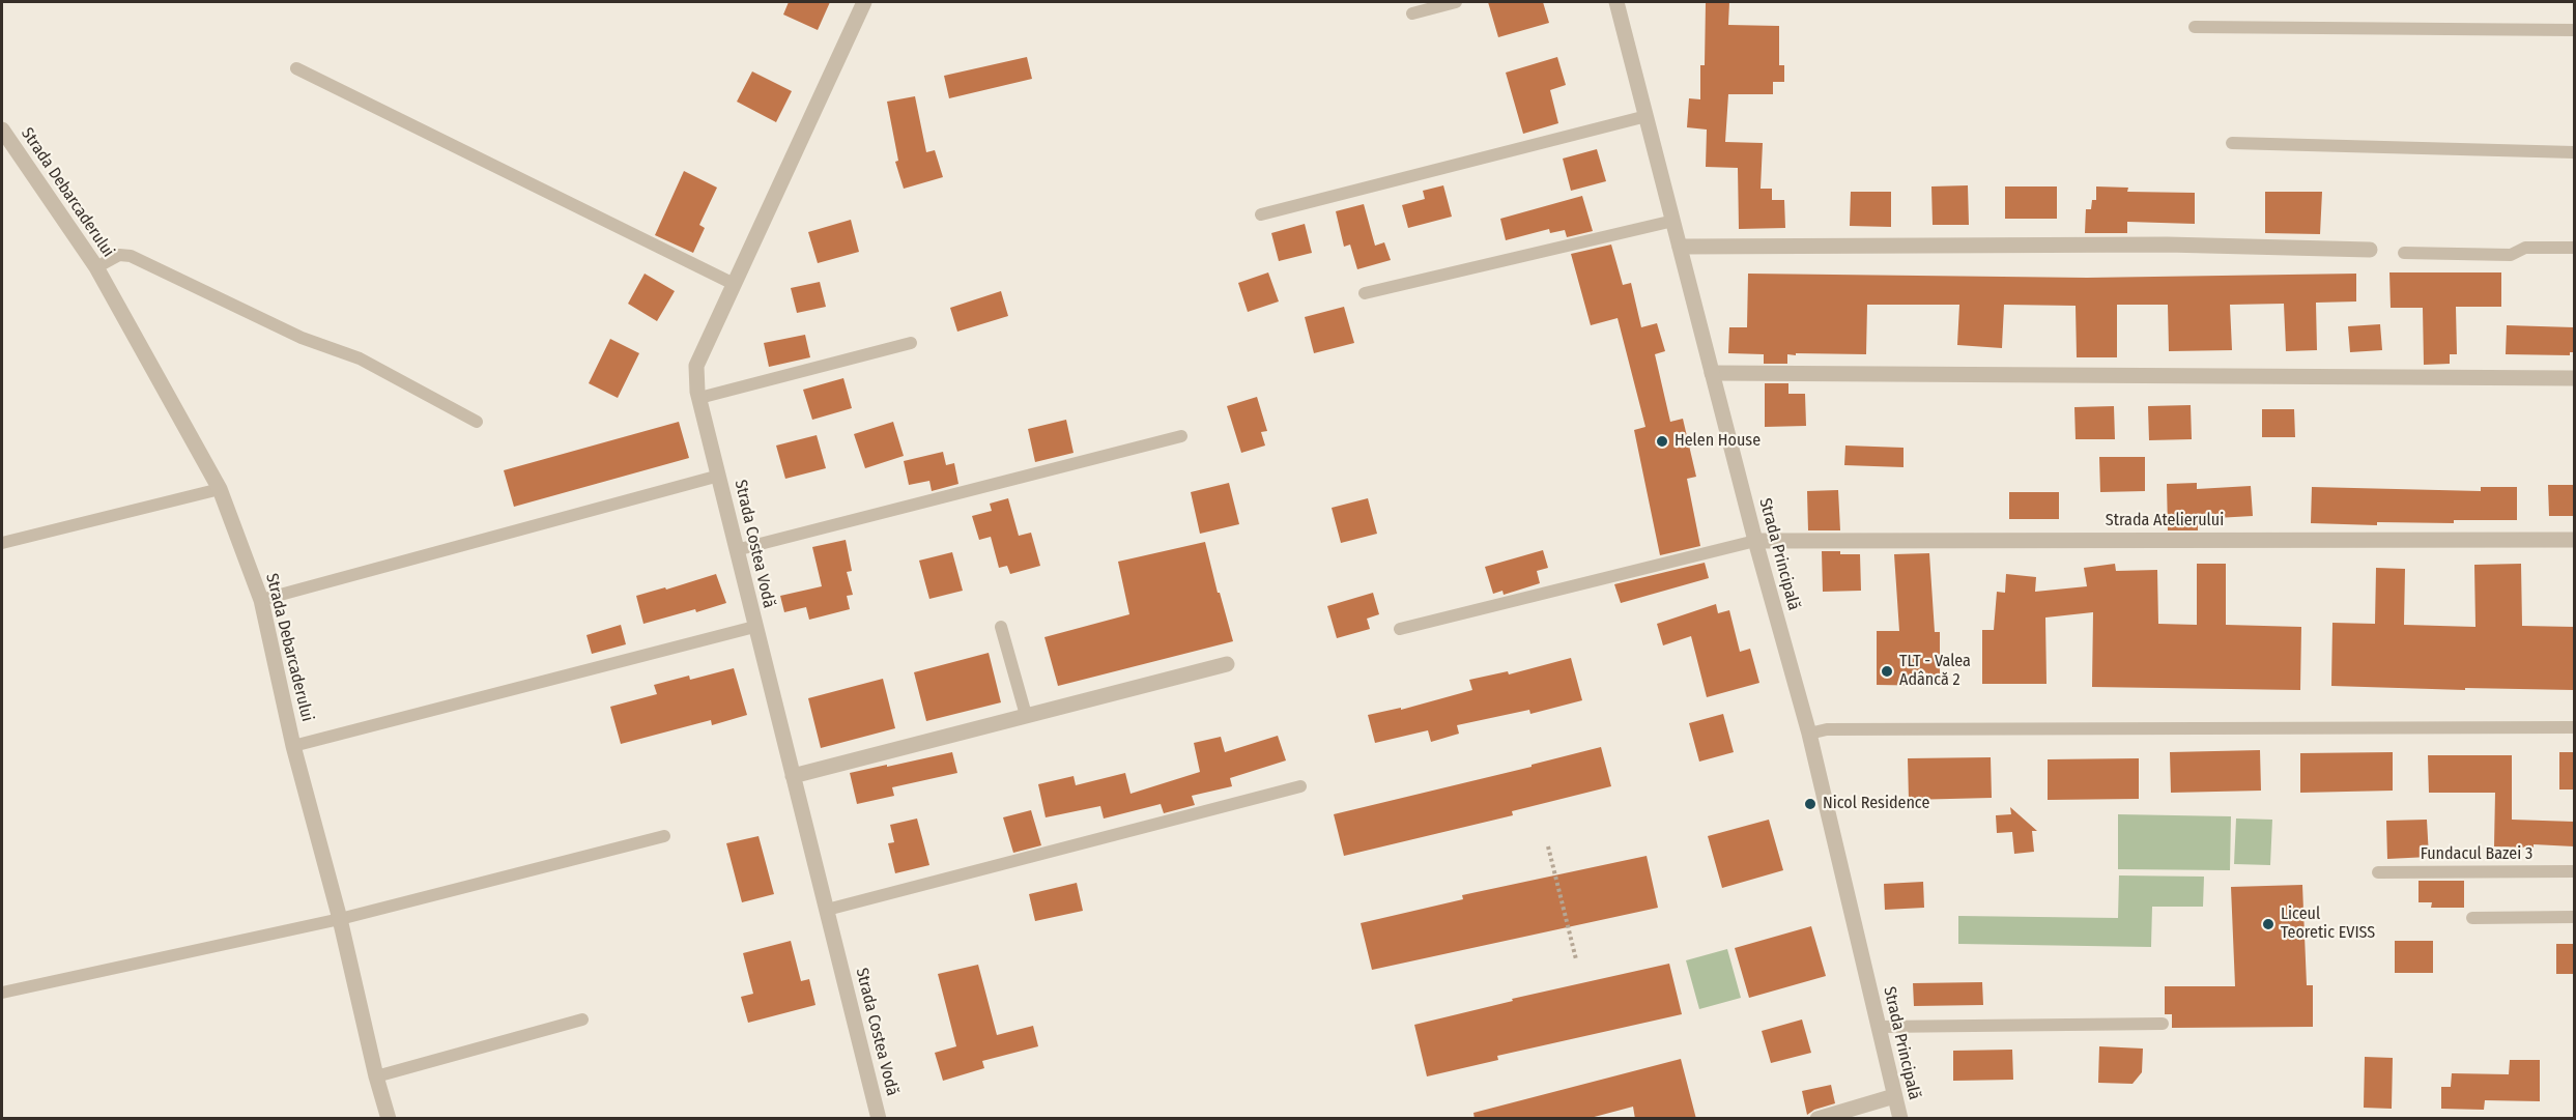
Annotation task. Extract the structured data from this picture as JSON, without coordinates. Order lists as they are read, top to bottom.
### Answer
{
  "streets": {
    "street": [
      "Strada Debarcaderului",
      "Strada Atelierului",
      "Strada Costea Vodă",
      "Strada Principală"
    ],
    "lane": ["Fundacul Bazei 3"]
  },
  "crossings": [
    ["Strada Atelierului", "Strada Principală"]
  ],
  "places": [
    "Helen House",
    "TLT - Valea Adâncă 2",
    "Nicol Residence",
    "Liceul Teoretic EVISS"
  ]
}
